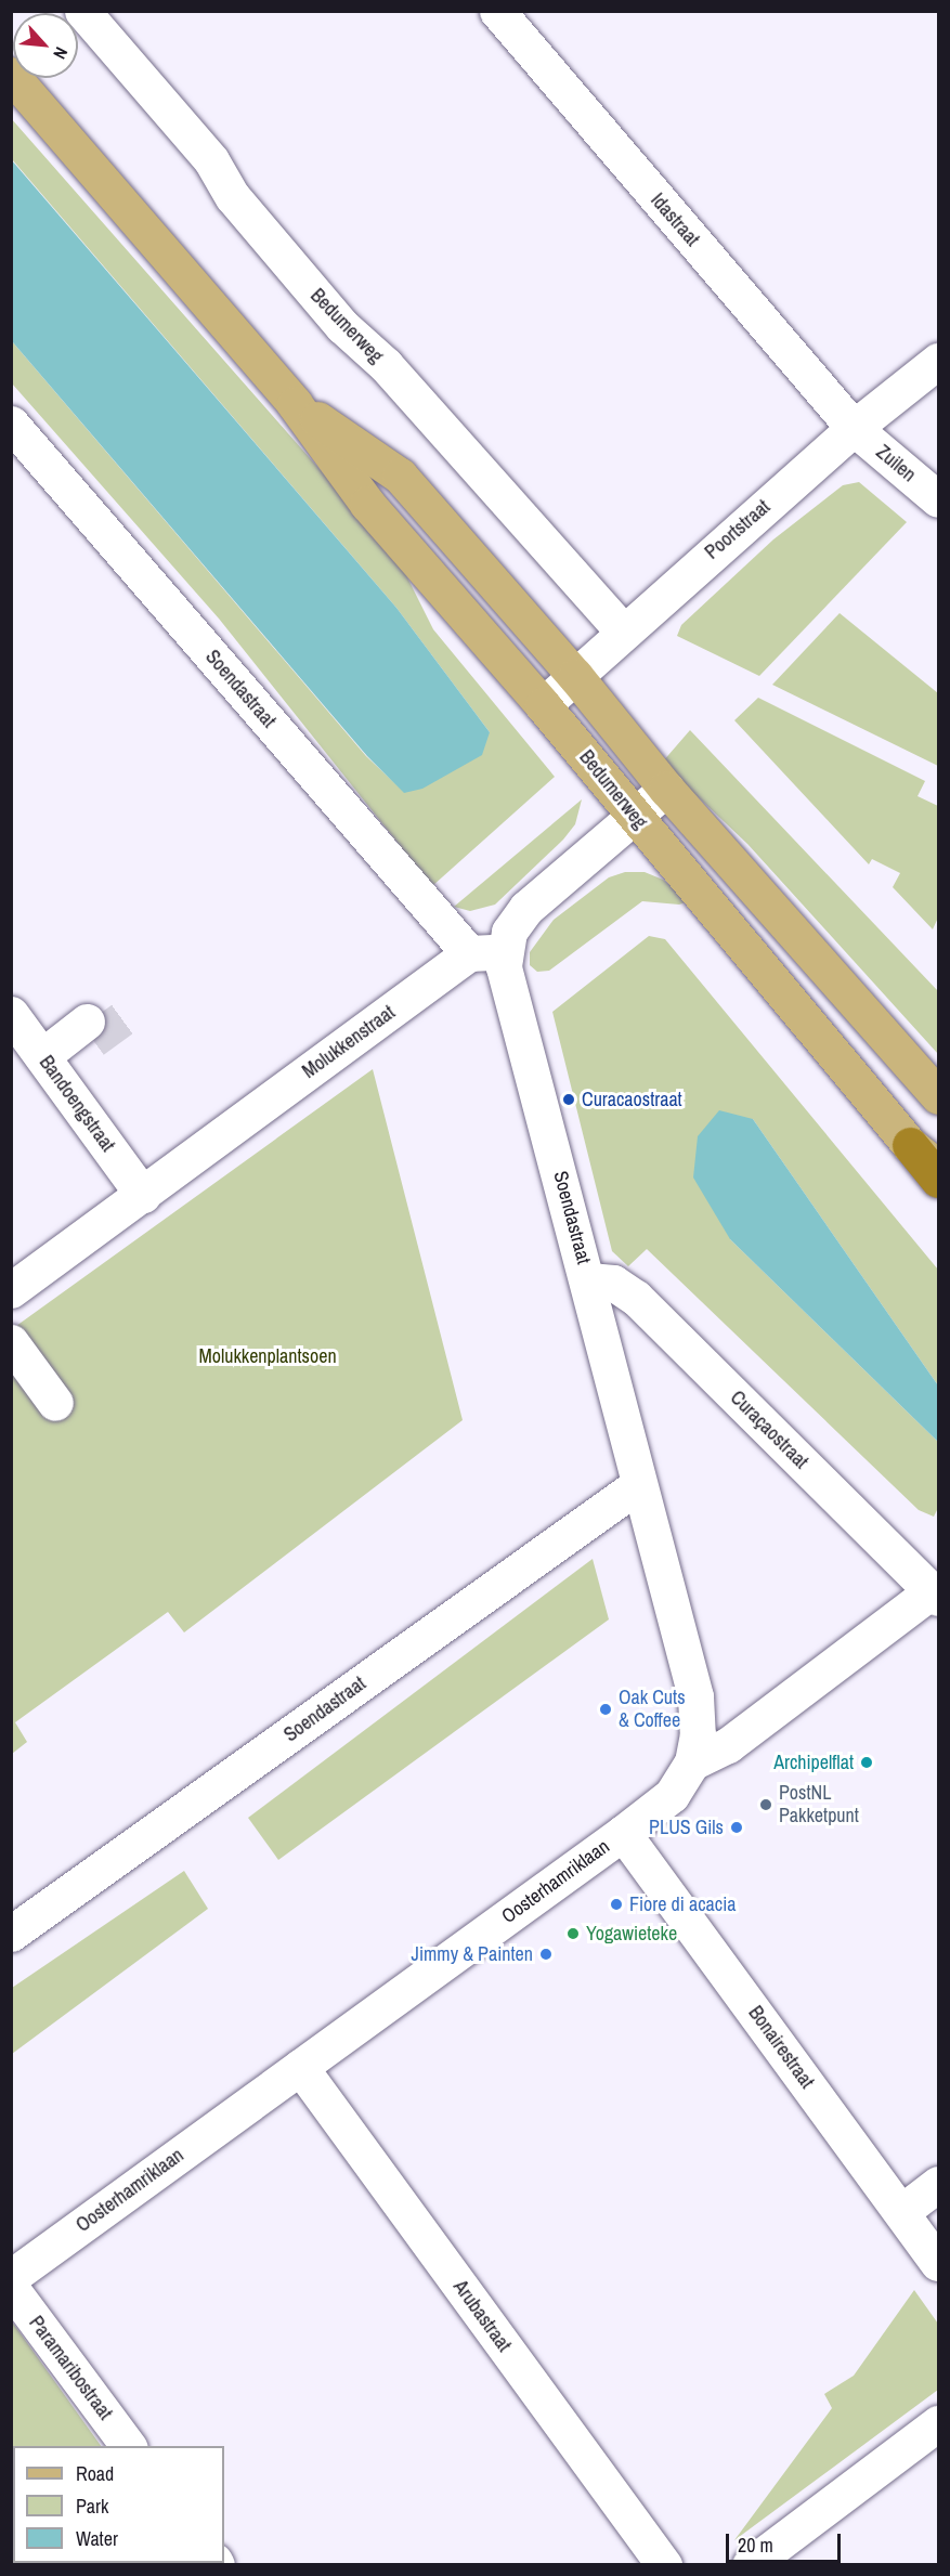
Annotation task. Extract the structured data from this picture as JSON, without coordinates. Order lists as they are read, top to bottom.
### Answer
{
  "streets": {
    "main road": ["Bedumerweg"],
    "street": [
      "Idastraat",
      "Zuilen",
      "Poortstraat",
      "Soendastraat",
      "Molukkenstraat",
      "Bandoengstraat",
      "Curaçaostraat",
      "Oosterhamriklaan",
      "Bonairestraat",
      "Arubastraat",
      "Paramaribostraat"
    ]
  },
  "crossings": [
    ["Idastraat", "Zuilen"],
    ["Idastraat", "Poortstraat"],
    ["Bedumerweg", "Poortstraat"],
    ["Zuilen", "Poortstraat"],
    ["Soendastraat", "Molukkenstraat"],
    ["Soendastraat", "Curaçaostraat"],
    ["Soendastraat", "Oosterhamriklaan"],
    ["Molukkenstraat", "Bandoengstraat"],
    ["Oosterhamriklaan", "Bonairestraat"],
    ["Oosterhamriklaan", "Arubastraat"]
  ],
  "parks": ["Molukkenplantsoen"],
  "places": [
    "Curacaostraat",
    "Oak Cuts & Coffee",
    "Archipelflat",
    "PostNL Pakketpunt",
    "PLUS Gils",
    "Fiore di acacia",
    "Yogawieteke",
    "Jimmy & Painten"
  ],
  "legend": ["Road", "Park", "Water"],
  "scale_bar": "20 m",
  "north": "bottom right"
}
